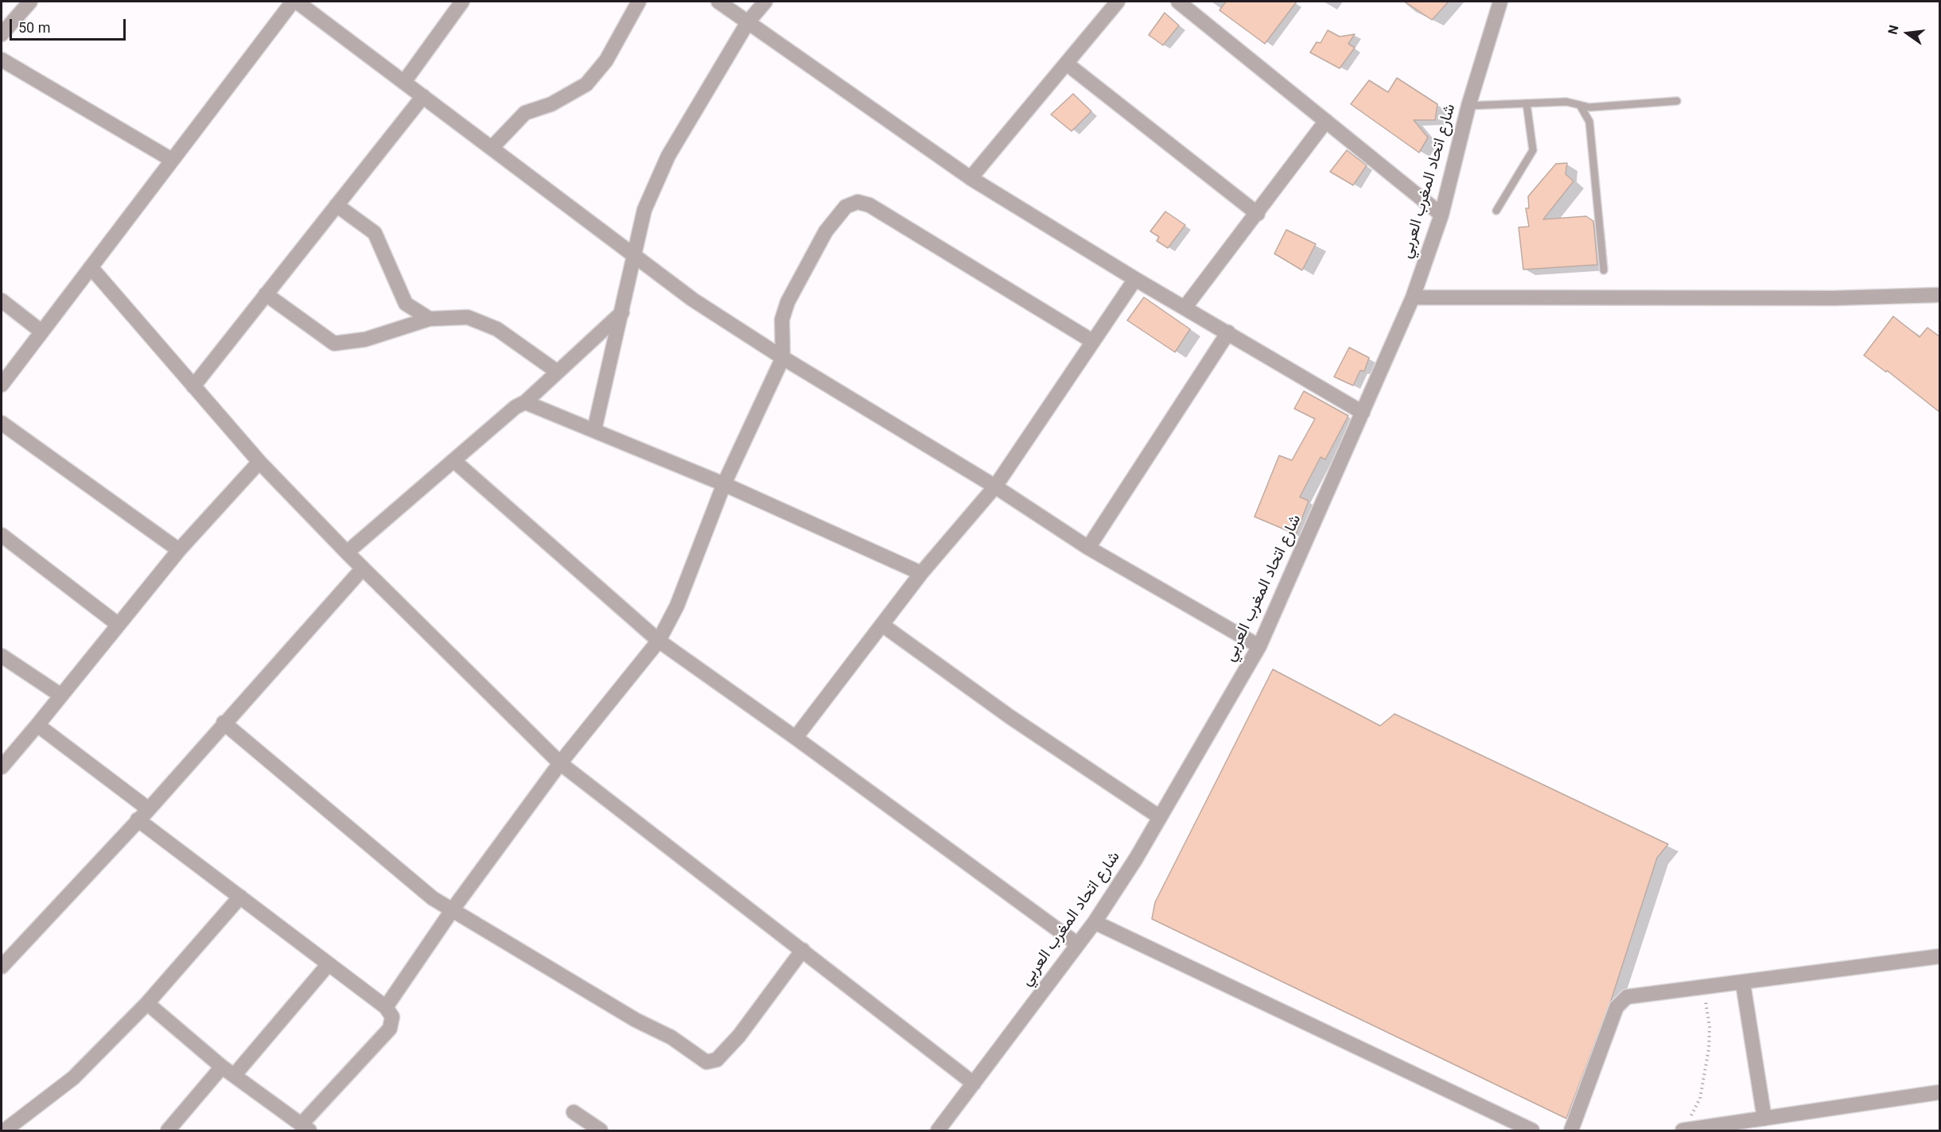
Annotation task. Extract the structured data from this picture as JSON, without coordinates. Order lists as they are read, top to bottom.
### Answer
{
  "streets": {
    "street": ["شارع اتحاد المغرب العربي"]
  },
  "scale_bar": "50 m",
  "north": "left"
}
